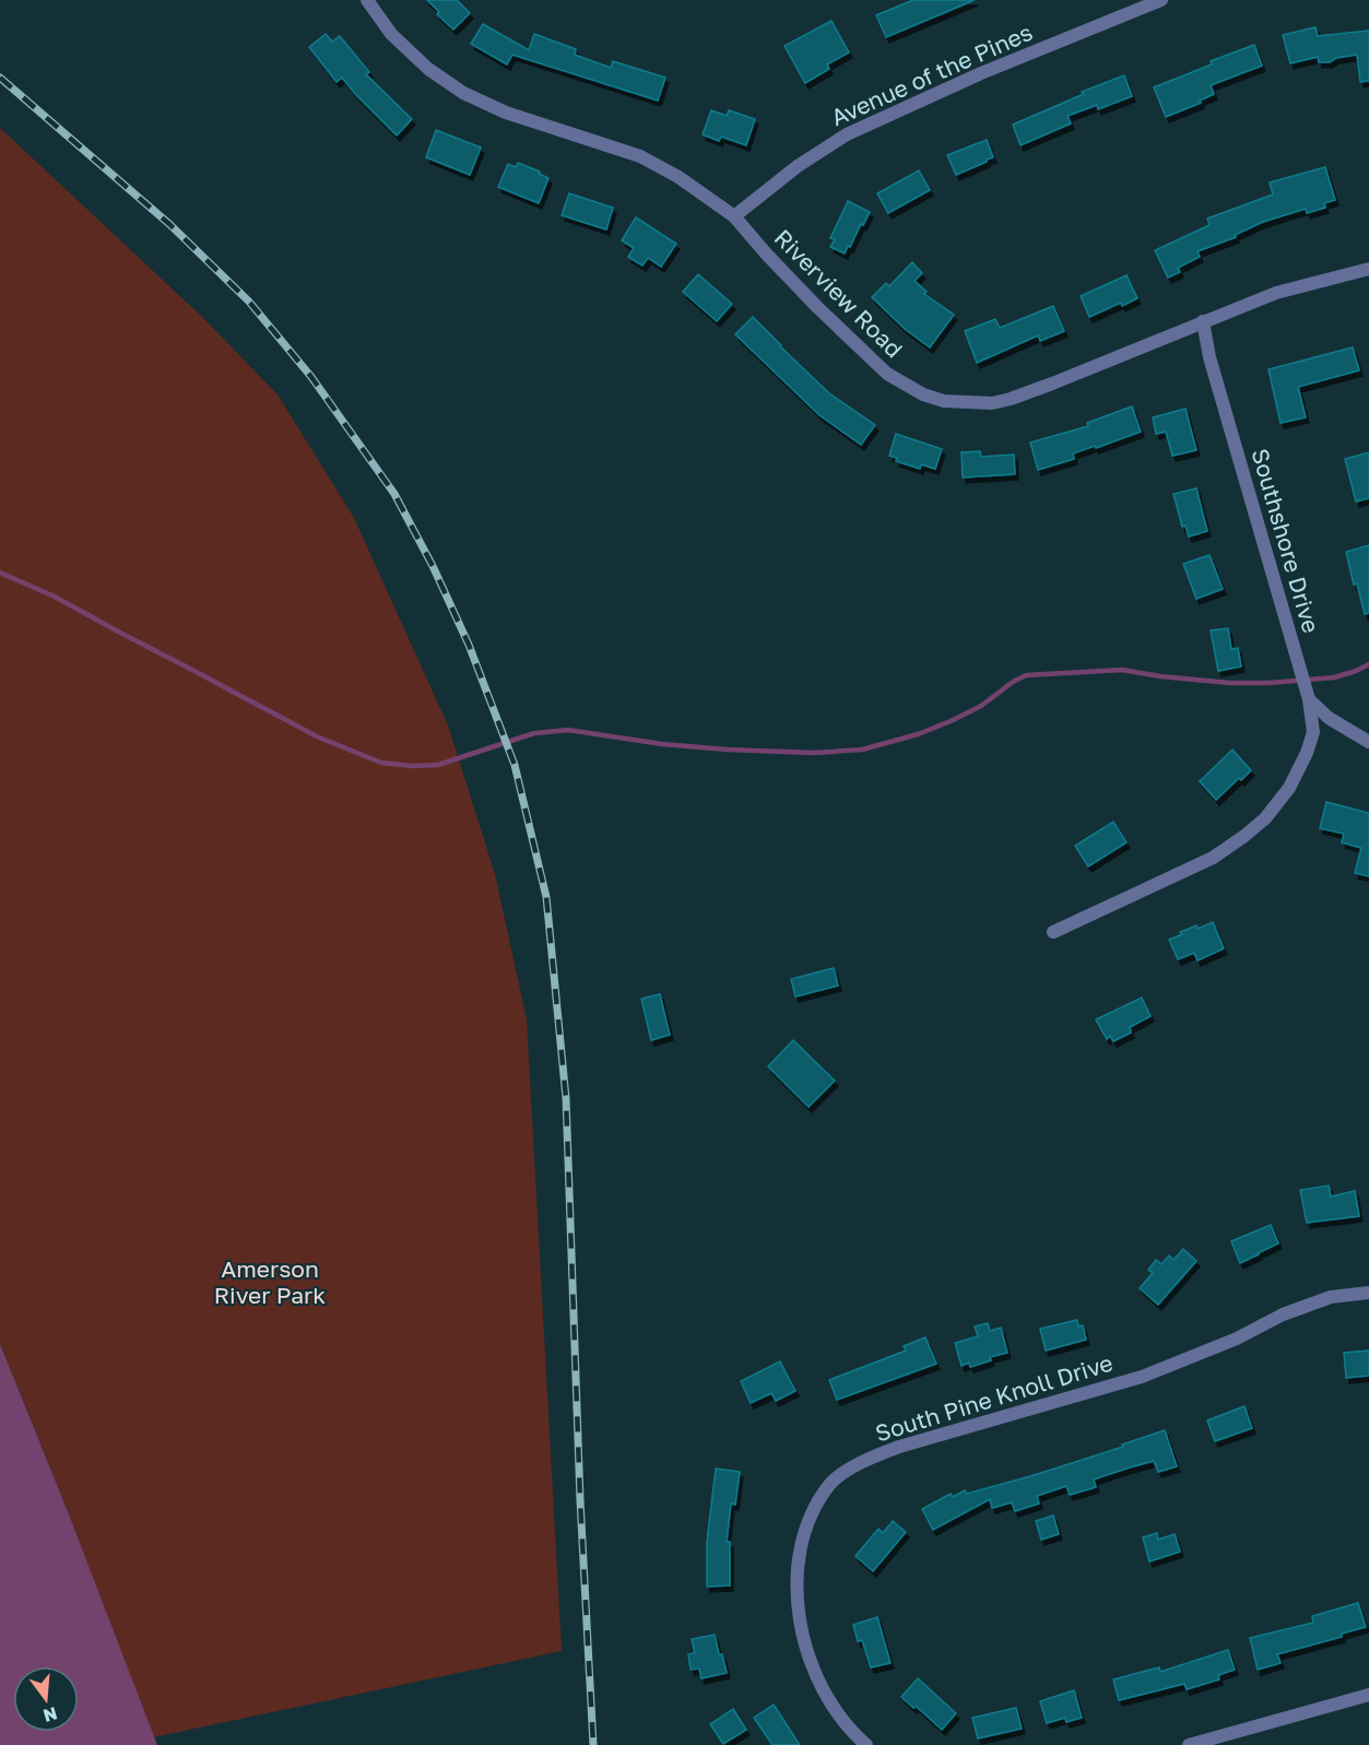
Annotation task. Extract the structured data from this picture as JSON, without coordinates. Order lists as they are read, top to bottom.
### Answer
{
  "streets": {
    "street": [
      "Avenue of the Pines",
      "Riverview Road",
      "Southshore Drive",
      "South Pine Knoll Drive"
    ]
  },
  "crossings": [
    ["Avenue of the Pines", "Riverview Road"],
    ["Riverview Road", "Southshore Drive"]
  ],
  "parks": ["Amerson River Park"],
  "north": "bottom"
}
